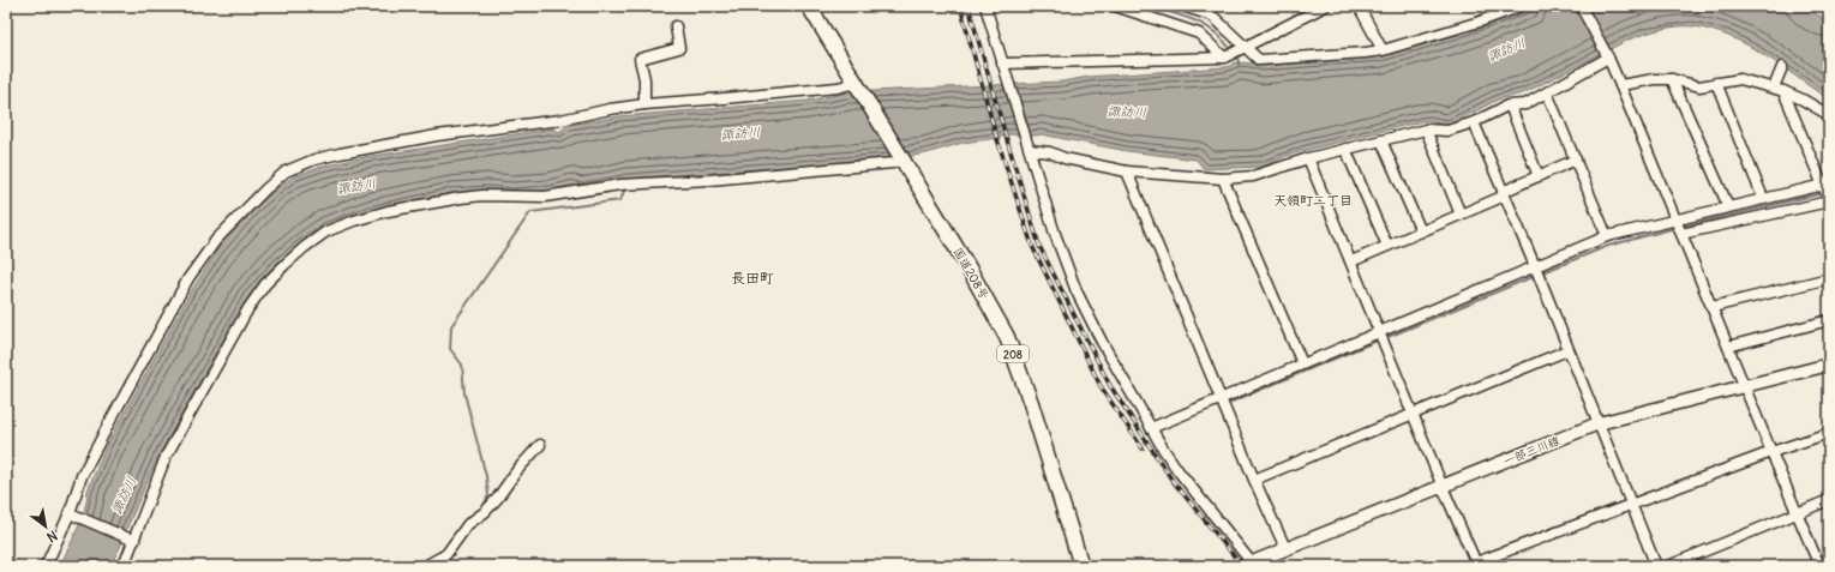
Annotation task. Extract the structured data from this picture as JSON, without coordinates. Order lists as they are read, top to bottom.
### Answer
{
  "streets": {
    "highway": ["国道208号", "208"],
    "main road": ["一部三川線"]
  },
  "districts": ["天領町二丁目", "長田町"],
  "water": ["諏訪川"],
  "north": "bottom right"
}
